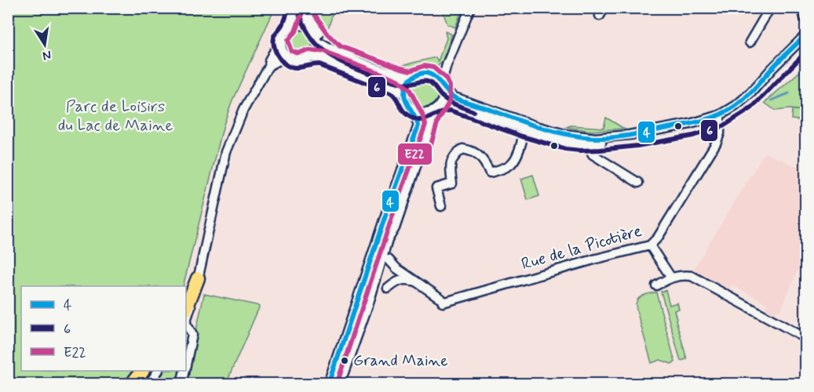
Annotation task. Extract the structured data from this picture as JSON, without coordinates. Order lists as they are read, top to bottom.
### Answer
{
  "streets": {
    "street": ["Rue de la Picotière"]
  },
  "parks": ["Parc de Loisirs du Lac de Maine"],
  "places": ["Grand Maine"],
  "lines": ["transit line 6", "transit line E22", "transit line 4"],
  "legend": ["4", "6", "E22"],
  "north": "bottom"
}
